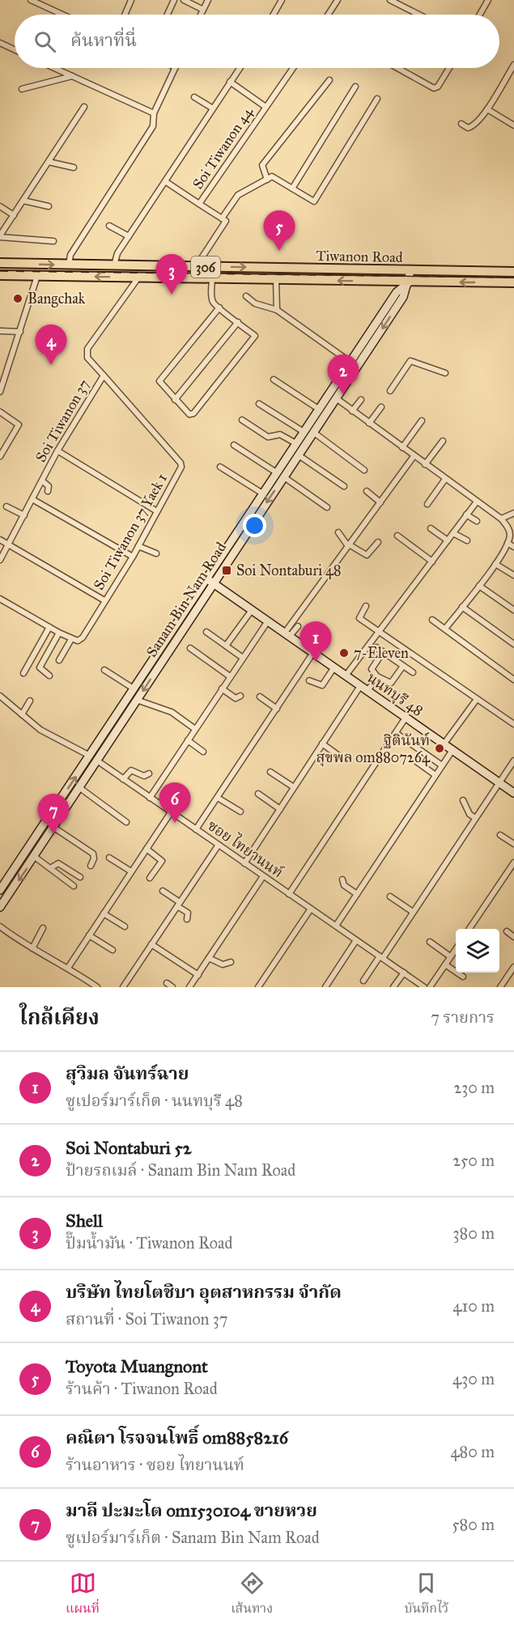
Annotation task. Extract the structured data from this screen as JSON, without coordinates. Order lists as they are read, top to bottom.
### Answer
{
  "streets": {
    "main road": [
      "Tiwanon Road",
      "306",
      "Sanam Bin Nam Road",
      "นนทบุรี 48"
    ],
    "street": [
      "Soi Tiwanon 44",
      "Soi Tiwanon 37",
      "Soi Tiwanon 37 Yaek 1",
      "ซอย ไทยานนท์"
    ]
  },
  "crossings": [
    ["Tiwanon Road", "Soi Tiwanon 37"],
    ["Tiwanon Road", "Sanam Bin Nam Road"],
    ["Soi Tiwanon 37", "Soi Tiwanon 37 Yaek 1"],
    ["Sanam Bin Nam Road", "นนทบุรี 48"],
    ["Sanam Bin Nam Road", "ซอย ไทยานนท์"]
  ],
  "places": {
    "other": ["Bangchak", "7-Eleven", "ฐิตินันท์ สุขพล om8807264"],
    "transit": ["Soi Nontaburi 48"]
  },
  "page": {
    "search": "ค้นหาที่นี่",
    "pins": [
      "5",
      "3",
      "4",
      "2",
      "1",
      "6",
      "7"
    ],
    "heading": ["ใกล้เคียง", "7 รายการ"],
    "list": [
      {
        "mark": "1",
        "name": "สุวิมล จันทร์ฉาย",
        "note": "ซูเปอร์มาร์เก็ต · นนทบุรี 48",
        "value": "230 m"
      },
      {
        "mark": "2",
        "name": "Soi Nontaburi 52",
        "note": "ป้ายรถเมล์ · Sanam Bin Nam Road",
        "value": "250 m"
      },
      {
        "mark": "3",
        "name": "Shell",
        "note": "ปั๊มน้ำมัน · Tiwanon Road",
        "value": "380 m"
      },
      {
        "mark": "4",
        "name": "บริษัท ไทยโตชิบา อุตสาหกรรม จำกัด",
        "note": "สถานที่ · Soi Tiwanon 37",
        "value": "410 m"
      },
      {
        "mark": "5",
        "name": "Toyota Muangnont",
        "note": "ร้านค้า · Tiwanon Road",
        "value": "430 m"
      },
      {
        "mark": "6",
        "name": "คณิตา โรจจนโพธิ์ om8858216",
        "note": "ร้านอาหาร · ซอย ไทยานนท์",
        "value": "480 m"
      },
      {
        "mark": "7",
        "name": "มาลี ปะมะโต om1530104 ขายหวย",
        "note": "ซูเปอร์มาร์เก็ต · Sanam Bin Nam Road",
        "value": "580 m"
      }
    ],
    "nav": ["แผนที่", "เส้นทาง", "บันทึกไว้"]
  }
}
